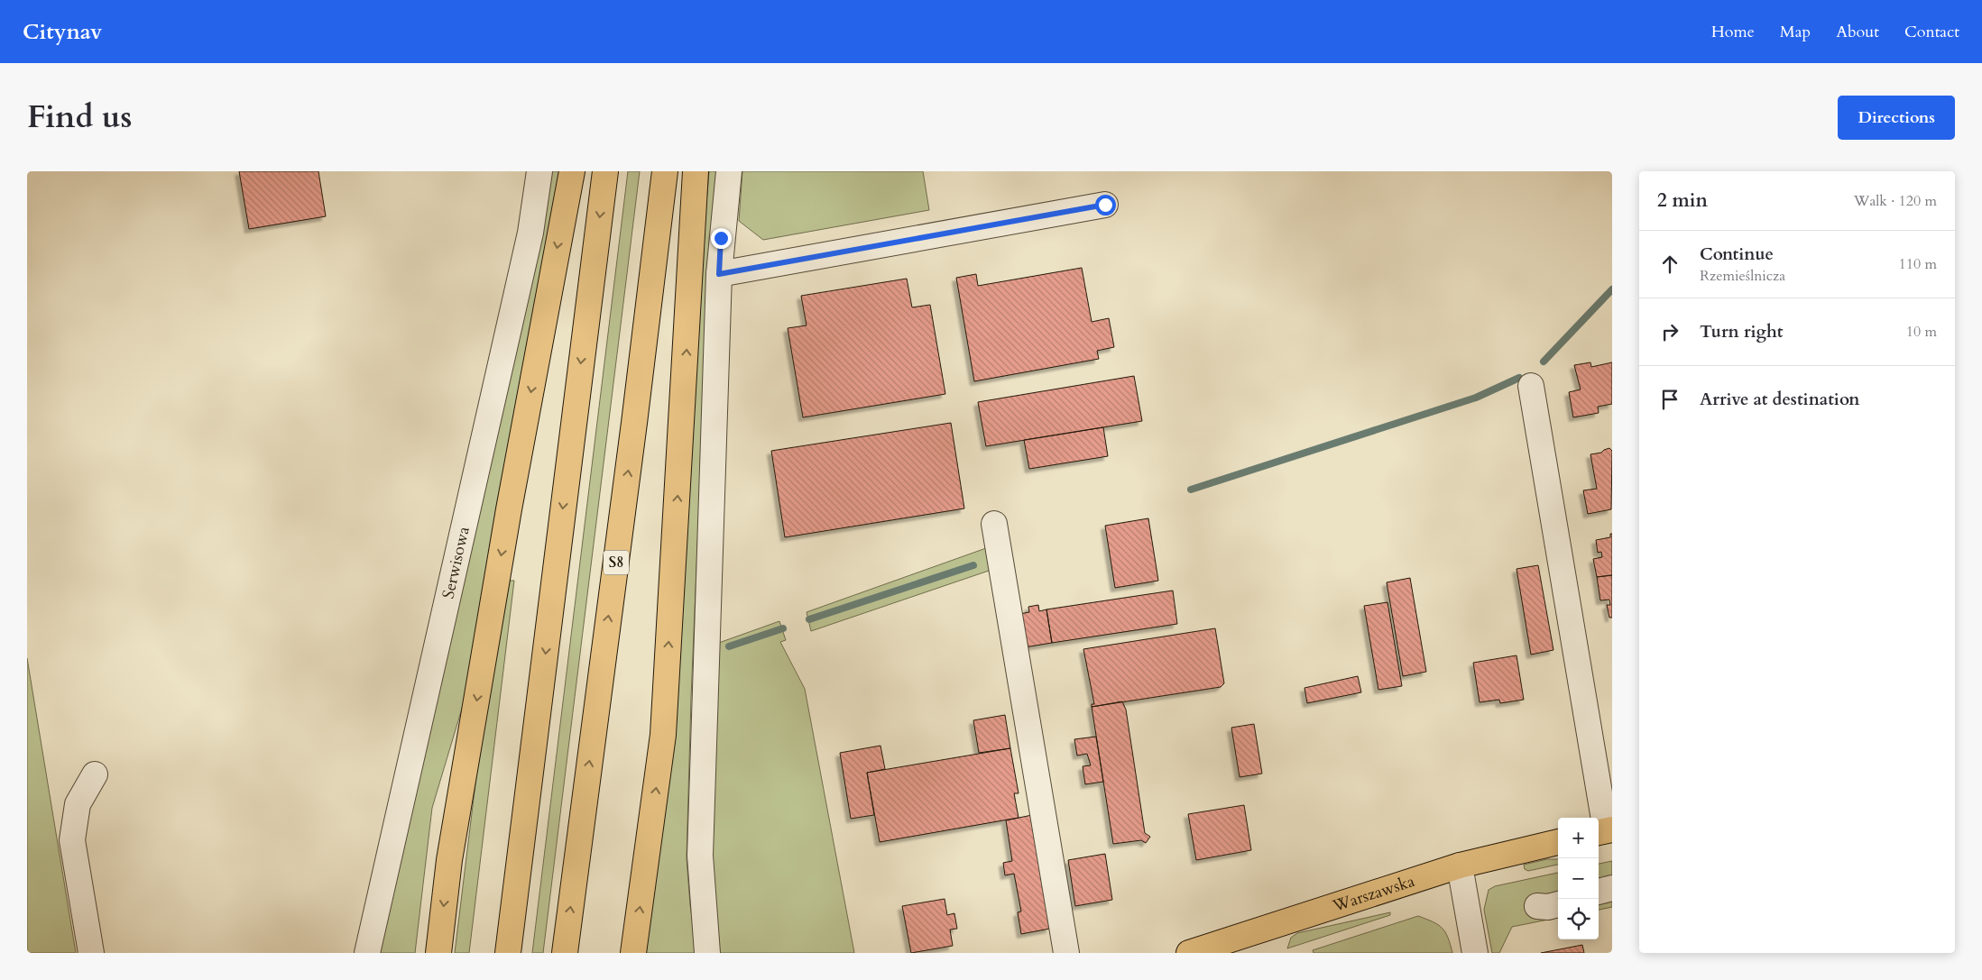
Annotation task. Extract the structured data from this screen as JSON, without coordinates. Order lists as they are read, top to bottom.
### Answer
{
  "streets": {
    "main road": ["S8", "Warszawska"],
    "street": ["Serwisowa"]
  },
  "page": {
    "header": "Citynav",
    "nav": [
      "Home",
      "Map",
      "About",
      "Contact"
    ],
    "title": "Find us",
    "buttons": "Directions",
    "heading": ["2 min", "Walk · 120 m"],
    "list": [
      ["Continue", "Rzemieślnicza", "110 m"],
      ["Turn right", "10 m"],
      "Arrive at destination"
    ],
    "map_buttons": ["+", "−"]
  }
}
